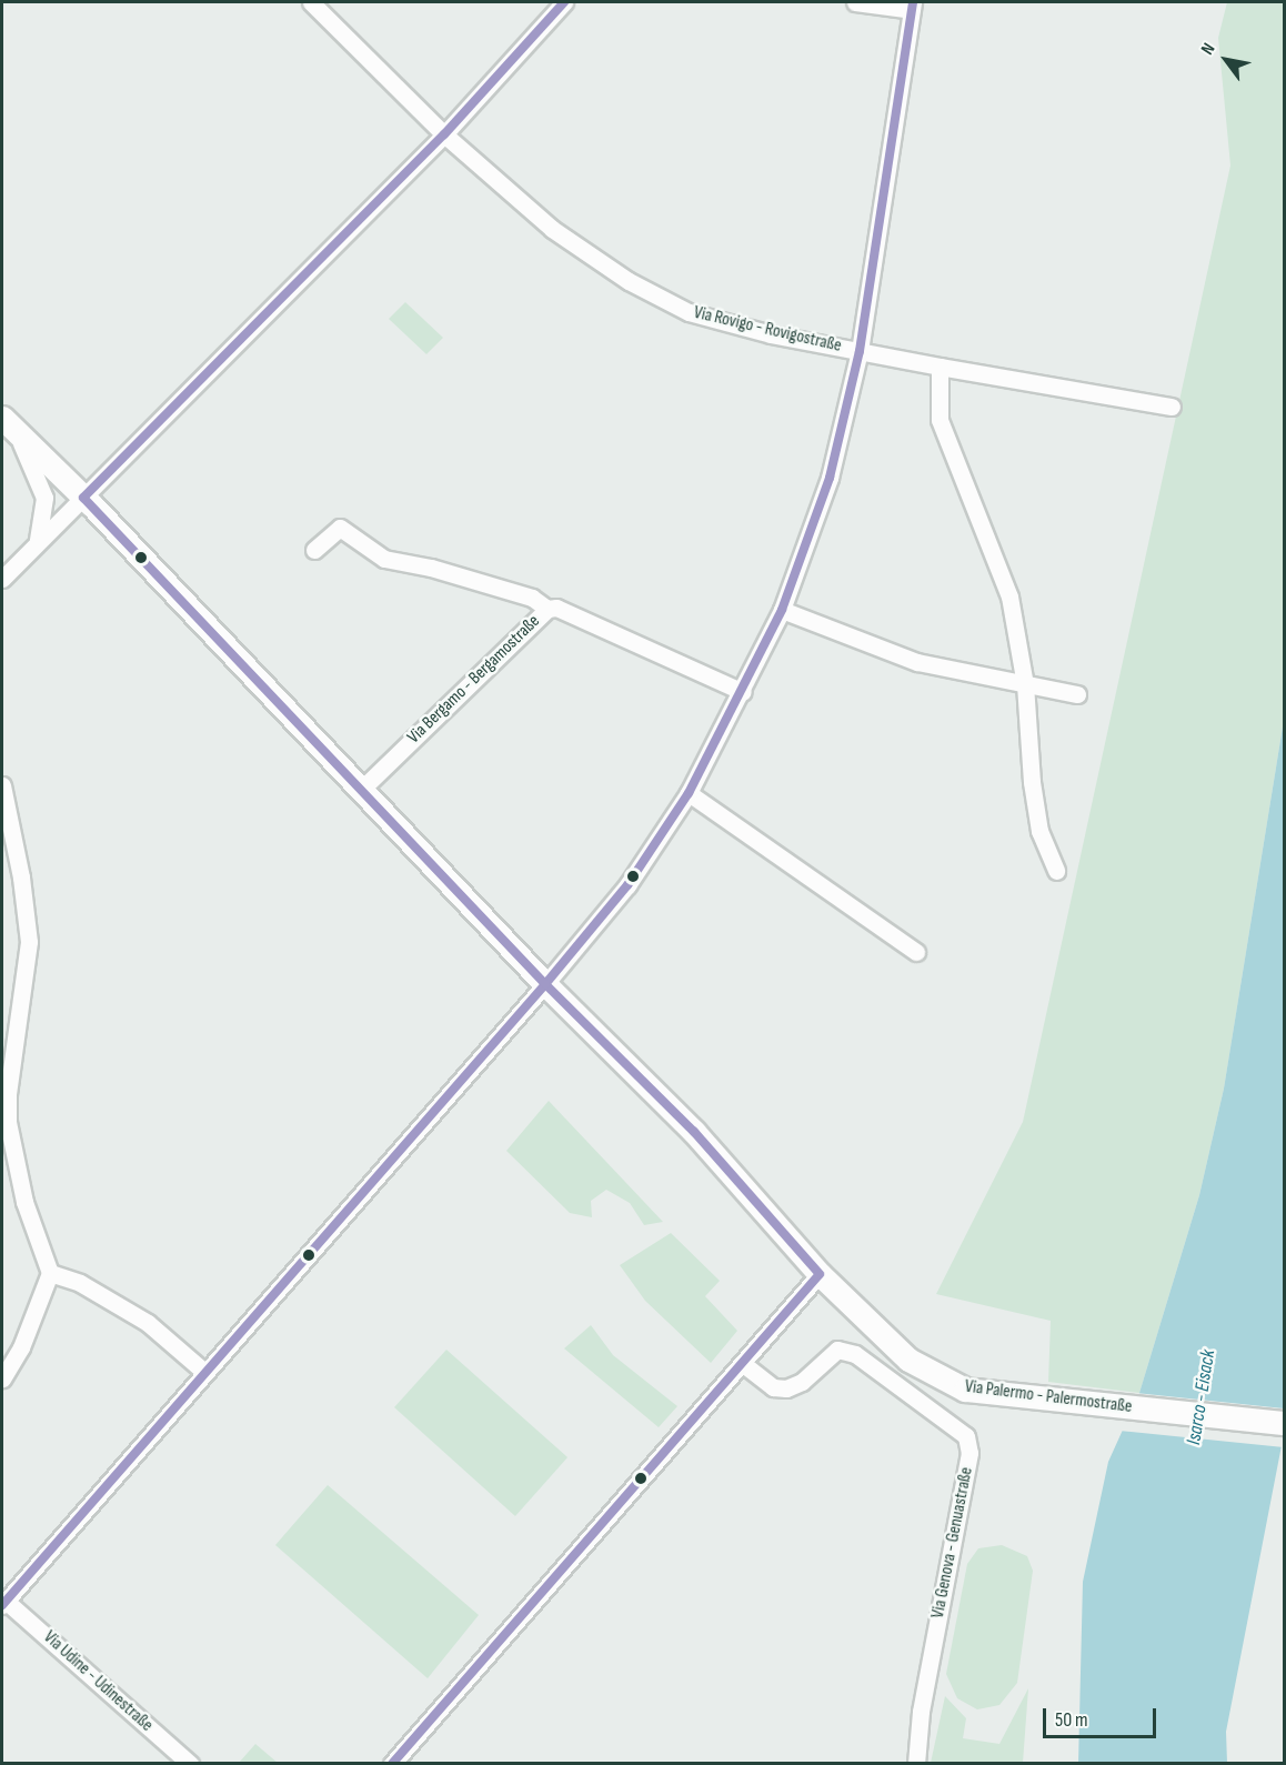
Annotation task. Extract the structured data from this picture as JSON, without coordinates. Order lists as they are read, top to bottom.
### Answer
{
  "streets": {
    "street": [
      "Via Rovigo - Rovigostraße",
      "Via Bergamo - Bergamostraße",
      "Via Palermo - Palermostraße",
      "Via Genova - Genuastraße",
      "Via Udine - Udinestraße"
    ]
  },
  "crossings": [
    ["Via Bergamo - Bergamostraße", "Via Palermo - Palermostraße"]
  ],
  "water": ["Isarco - Eisack"],
  "scale_bar": "50 m",
  "north": "top left"
}
